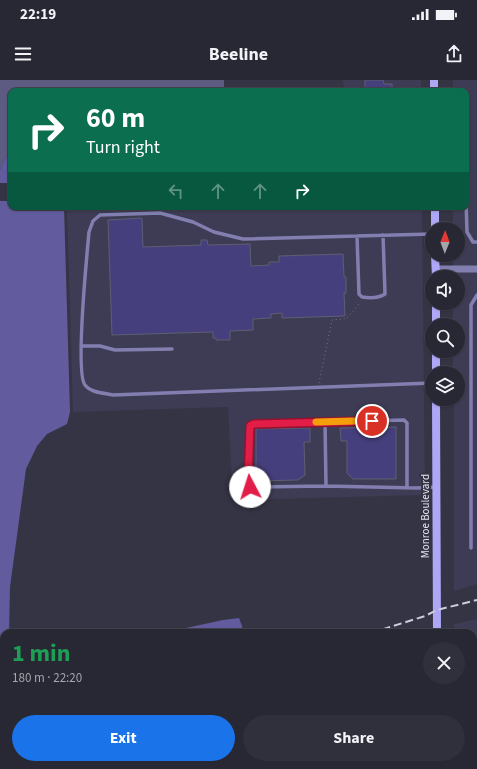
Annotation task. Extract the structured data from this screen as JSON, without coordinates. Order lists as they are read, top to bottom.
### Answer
{
  "streets": {
    "street": ["Monroe Boulevard"]
  },
  "north": "top",
  "page": {
    "status": "22:19",
    "header": "Beeline",
    "turn": ["60 m", "Turn right"],
    "heading": ["1 min", "180 m · 22:20"],
    "buttons": ["Exit", "Share"]
  }
}
